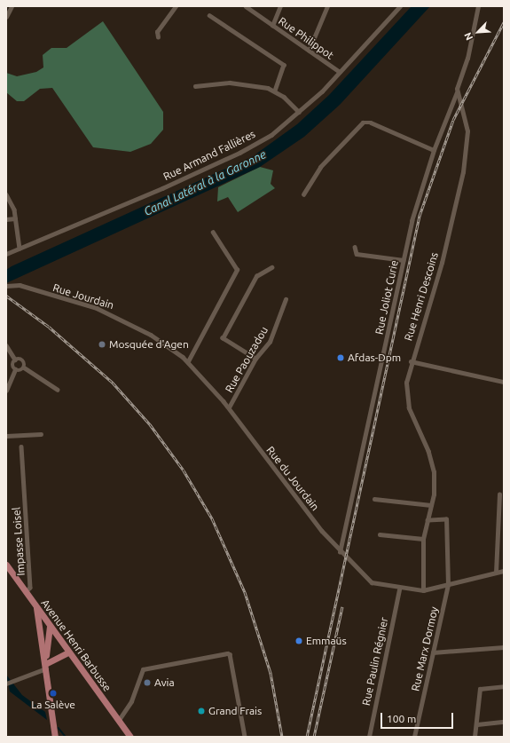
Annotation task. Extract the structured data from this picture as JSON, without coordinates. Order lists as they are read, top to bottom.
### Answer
{
  "streets": {
    "main road": ["Avenue Henri Barbusse"],
    "street": [
      "Rue Philippot",
      "Rue Armand Fallières",
      "Rue Jourdain",
      "Rue Henri Descoins",
      "Rue Joliot Curie",
      "Rue Paouzadou",
      "Rue du Jourdain",
      "Impasse Loisel",
      "Rue Marx Dormoy",
      "Rue Paulin Régnier"
    ]
  },
  "crossings": [
    ["Rue Philippot", "Rue Armand Fallières"],
    ["Rue Jourdain", "Rue Paouzadou"],
    ["Rue Jourdain", "Rue du Jourdain"],
    ["Rue Henri Descoins", "Rue Joliot Curie"],
    ["Rue Henri Descoins", "Rue du Jourdain"],
    ["Rue Henri Descoins", "Rue Marx Dormoy"],
    ["Rue Joliot Curie", "Rue du Jourdain"],
    ["Rue Paouzadou", "Rue du Jourdain"],
    ["Rue du Jourdain", "Rue Marx Dormoy"],
    ["Rue du Jourdain", "Rue Paulin Régnier"],
    ["Impasse Loisel", "Avenue Henri Barbusse"]
  ],
  "water": ["Canal Latéral à la Garonne"],
  "places": [
    "Mosquée d'Agen",
    "Afdas-Dpm",
    "Emmaüs",
    "Avia",
    "La Salève",
    "Grand Frais"
  ],
  "scale_bar": "100 m",
  "north": "bottom left"
}
